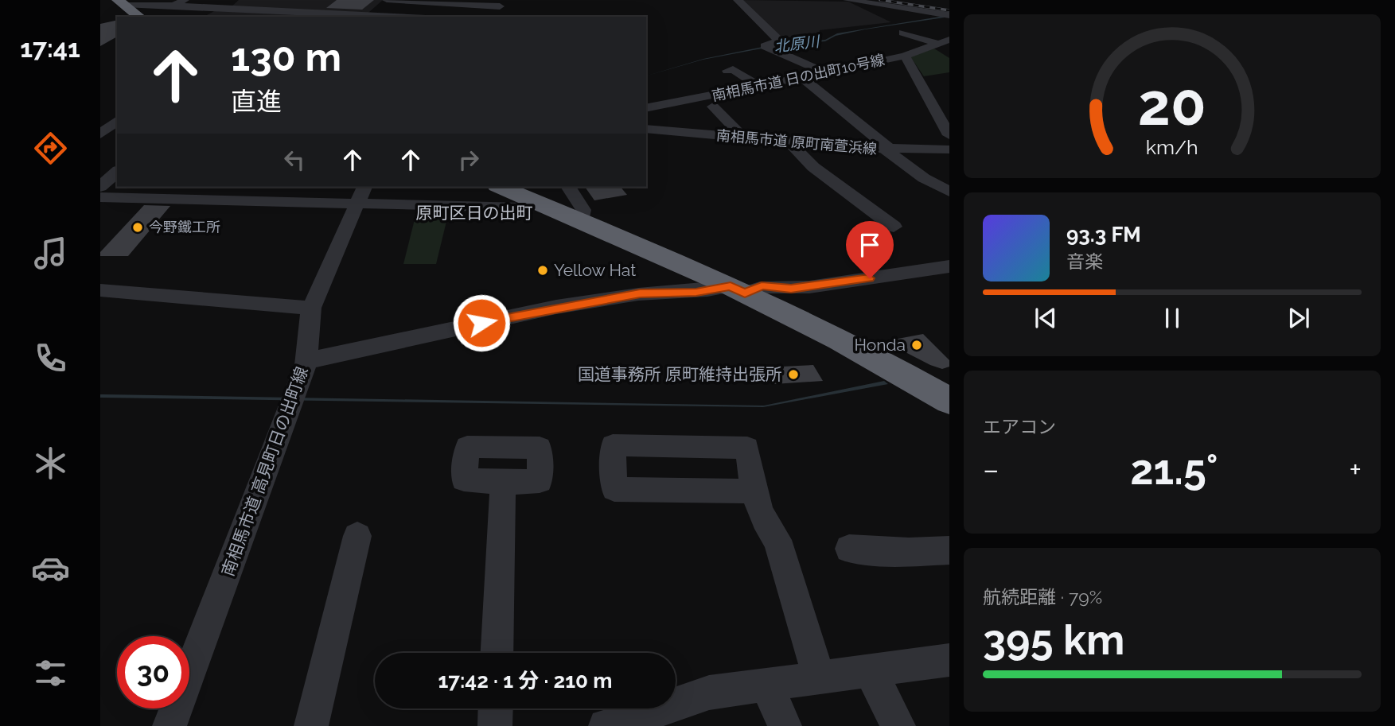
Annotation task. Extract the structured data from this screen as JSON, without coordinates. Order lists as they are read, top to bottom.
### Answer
{
  "streets": {
    "street": ["南相馬市道 日の出町10号線", "南相馬市道 原町南萱浜線", "南相馬市道 高見町日の出町線"]
  },
  "districts": ["原町区日の出町"],
  "water": ["北原川"],
  "places": [
    "今野鐵工所",
    "Yellow Hat",
    "Honda",
    "国道事務所 原町維持出張所"
  ],
  "page": {
    "tabs": "17:41",
    "turn": ["130 m", "直進"],
    "song": ["93.3 FM", "音楽"],
    "tile": [
      "エアコン",
      ["航続距離 · 79%", "395 km"]
    ],
    "heat": ["−", "21.5°", "+"],
    "limit": "30",
    "trip": "17:42 · 1 分 · 210 m",
    "gauge": ["20", "km/h"]
  }
}
